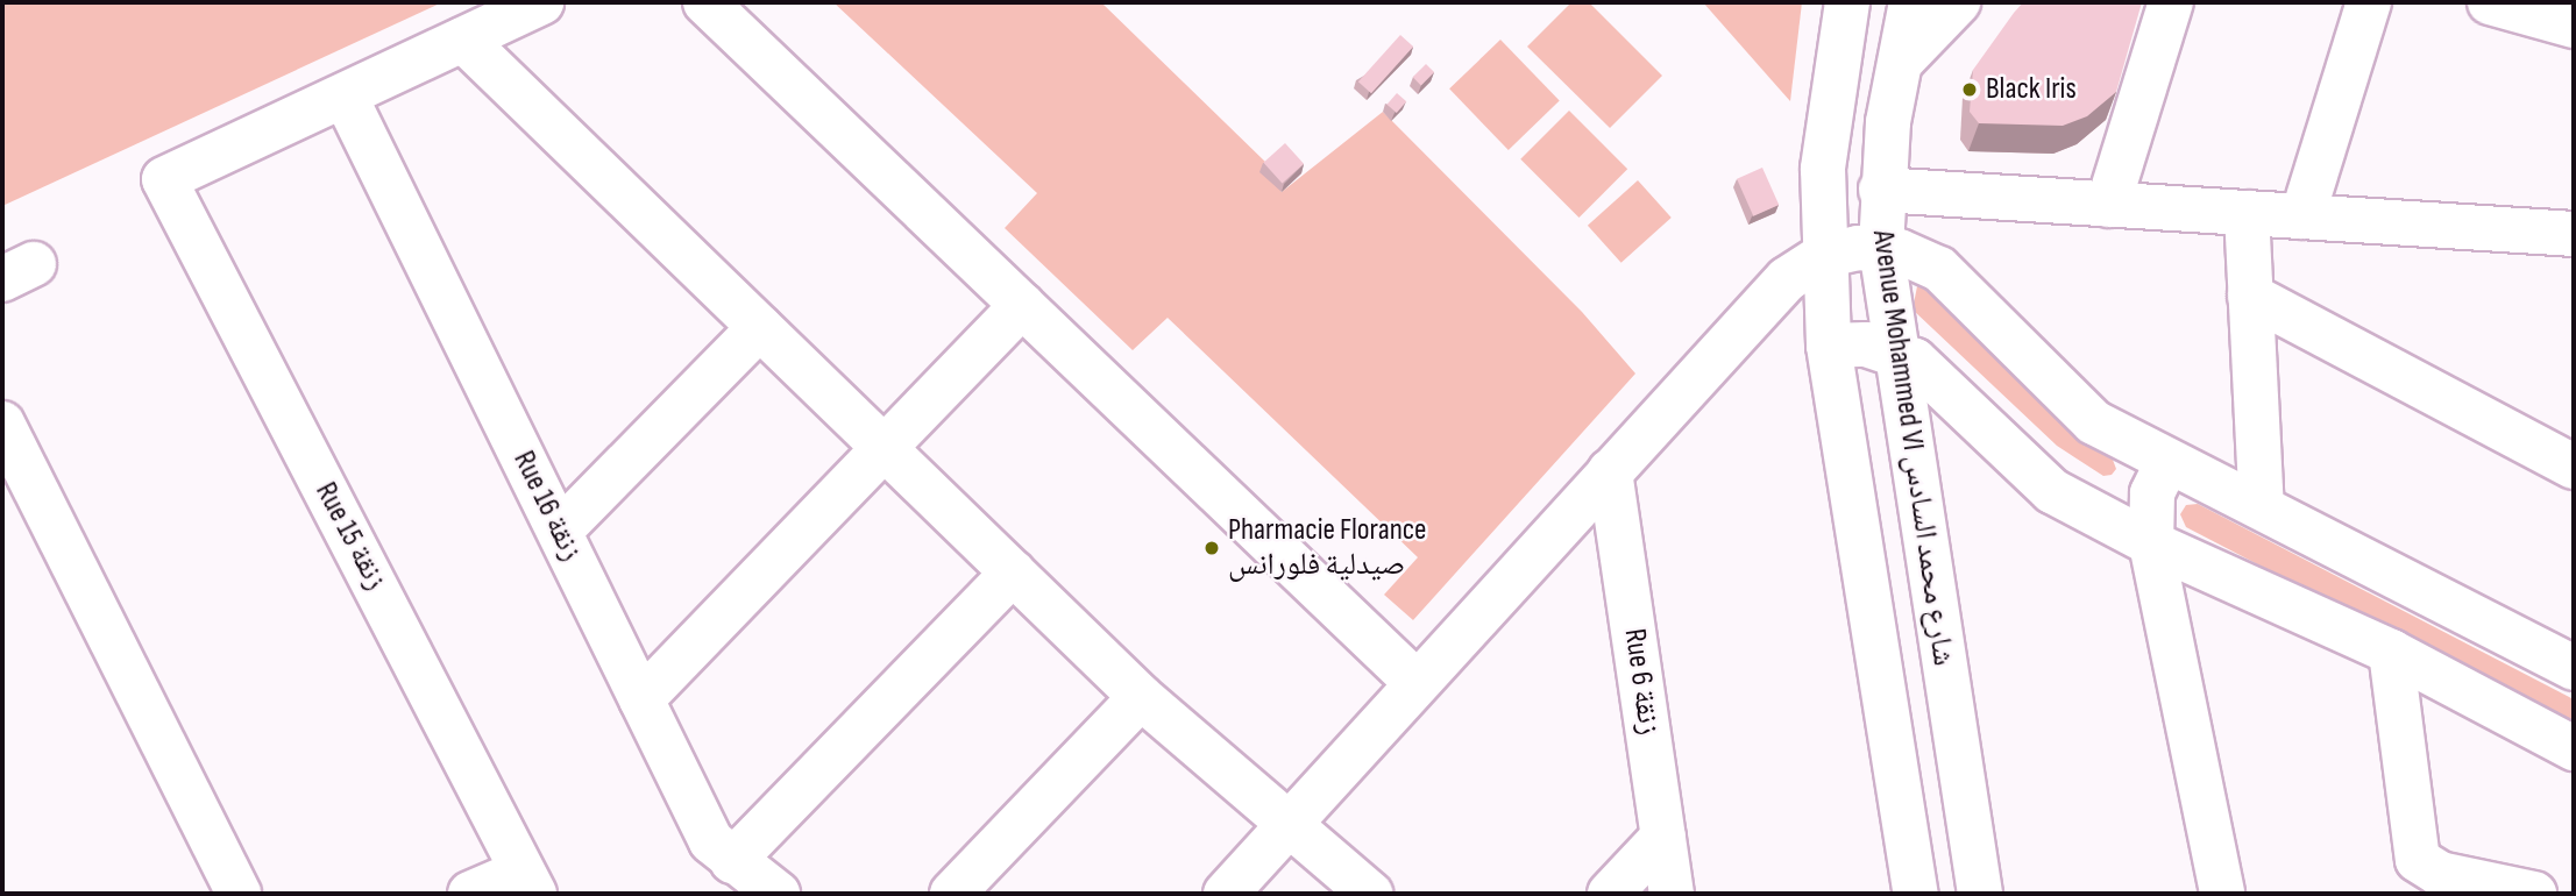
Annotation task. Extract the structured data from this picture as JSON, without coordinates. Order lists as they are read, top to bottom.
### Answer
{
  "streets": {
    "street": [
      "Avenue Mohammed VI شارع محمد السادس",
      "Rue 16 زنقة",
      "Rue 15 زنقة",
      "Rue 6 زنقة"
    ]
  },
  "crossings": [
    ["Rue 16 زنقة", "Rue 15 زنقة"]
  ],
  "places": ["Black Iris", "Pharmacie Florance صيدلية فلورانس"]
}
